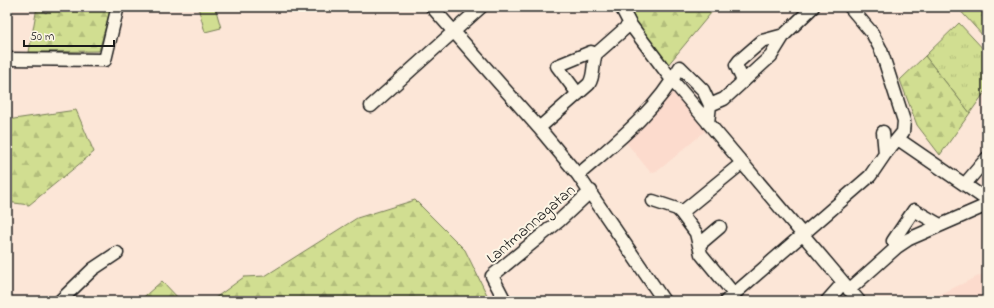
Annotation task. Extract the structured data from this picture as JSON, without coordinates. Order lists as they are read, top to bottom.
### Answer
{
  "streets": {
    "street": ["Lantmannagatan"]
  },
  "scale_bar": "50 m"
}
